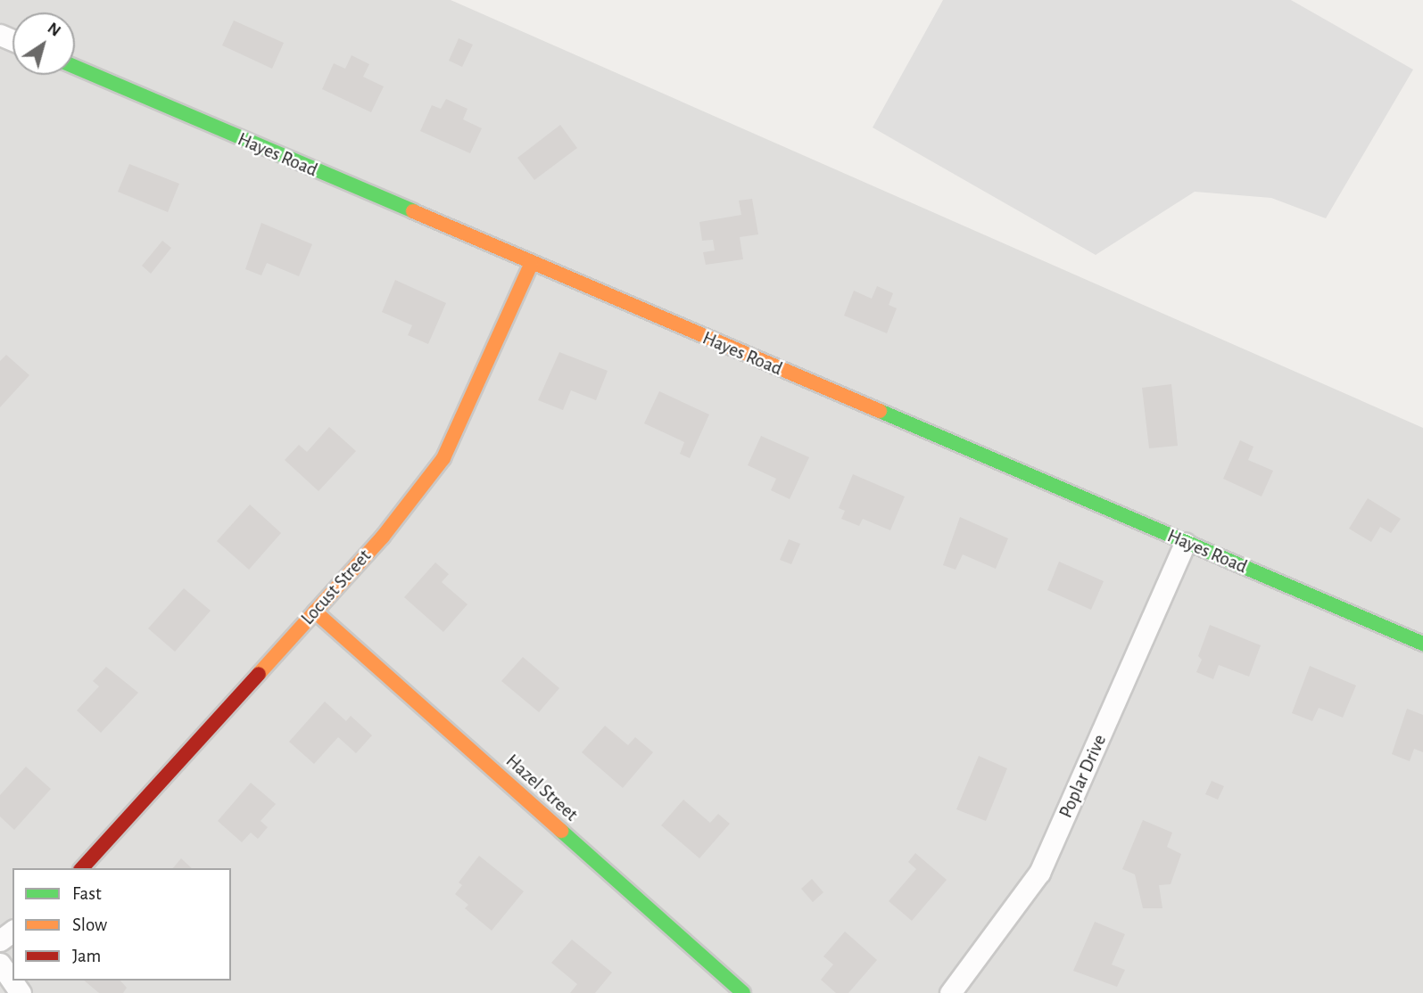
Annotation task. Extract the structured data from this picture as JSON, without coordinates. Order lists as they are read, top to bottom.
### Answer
{
  "streets": {
    "street": [
      "Hayes Road",
      "Locust Street",
      "Poplar Drive",
      "Hazel Street"
    ]
  },
  "crossings": [
    ["Hayes Road", "Locust Street"],
    ["Hayes Road", "Poplar Drive"],
    ["Locust Street", "Hazel Street"]
  ],
  "legend": ["Fast", "Slow", "Jam"],
  "north": "top right"
}
